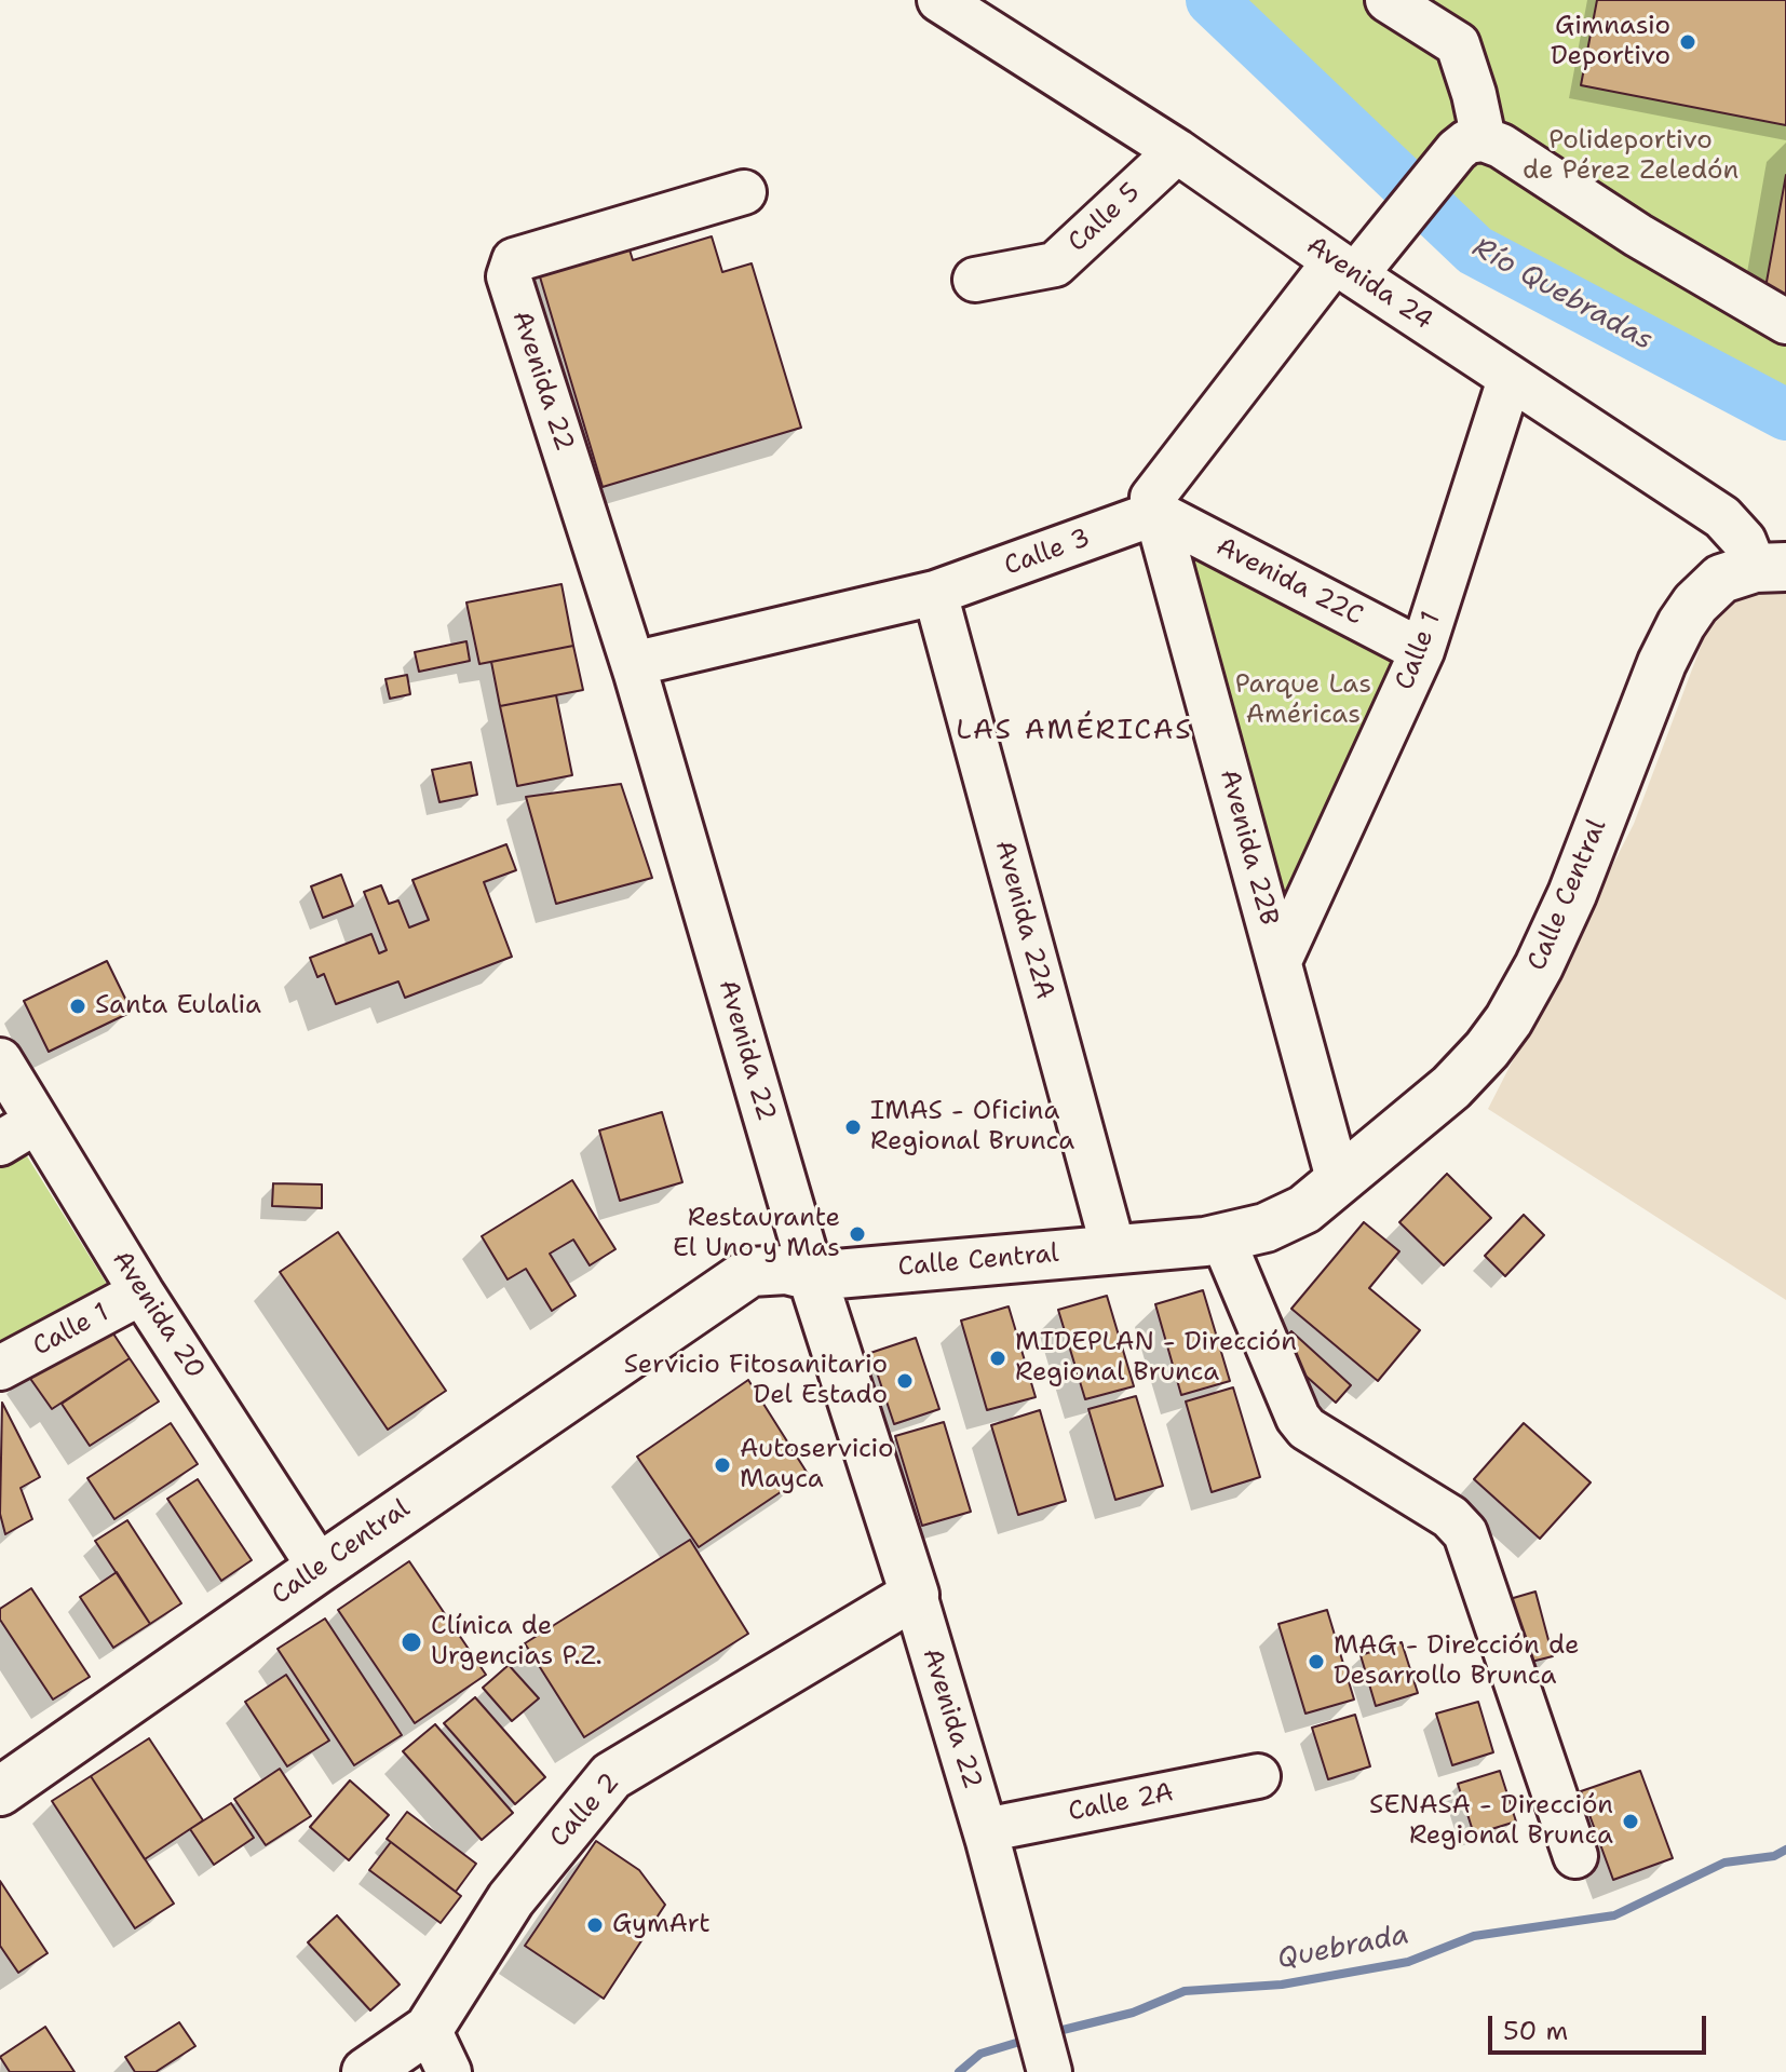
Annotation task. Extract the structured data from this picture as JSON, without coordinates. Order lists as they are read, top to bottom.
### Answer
{
  "streets": {
    "main road": ["Avenida 22", "Calle Central", "Calle 2"],
    "street": [
      "Calle 5",
      "Avenida 24",
      "Calle 3",
      "Avenida 22C",
      "Calle 1",
      "Avenida 22B",
      "Avenida 22A",
      "Avenida 20",
      "Calle 2A"
    ]
  },
  "crossings": [
    ["Calle 5", "Avenida 24"],
    ["Avenida 24", "Calle 1"],
    ["Avenida 24", "Calle Central"],
    ["Avenida 22", "Calle 3"],
    ["Avenida 22", "Calle Central"],
    ["Avenida 22", "Calle 2A"],
    ["Avenida 22", "Calle 2"],
    ["Calle 3", "Avenida 22C"],
    ["Calle 3", "Avenida 22B"],
    ["Calle 3", "Avenida 22A"],
    ["Avenida 22C", "Calle 1"],
    ["Avenida 22C", "Avenida 22B"],
    ["Calle 1", "Avenida 22B"],
    ["Calle 1", "Avenida 20"],
    ["Avenida 22B", "Calle Central"],
    ["Calle Central", "Avenida 22A"],
    ["Calle Central", "Avenida 20"]
  ],
  "districts": ["LAS AMÉRICAS"],
  "water": ["Río Quebradas", "Quebrada"],
  "parks": ["Polideportivo de Pérez Zeledón", "Parque Las Américas"],
  "places": [
    "Gimnasio Deportivo",
    "Santa Eulalia",
    "IMAS - Oficina Regional Brunca",
    "Restaurante El Uno y Mas",
    "MIDEPLAN - Dirección Regional Brunca",
    "Servicio Fitosanitario Del Estado",
    "Autoservicio Mayca",
    "Clínica de Urgencias P.Z.",
    "MAG - Dirección de Desarrollo Brunca",
    "SENASA - Dirección Regional Brunca",
    "GymArt"
  ],
  "scale_bar": "50 m"
}
